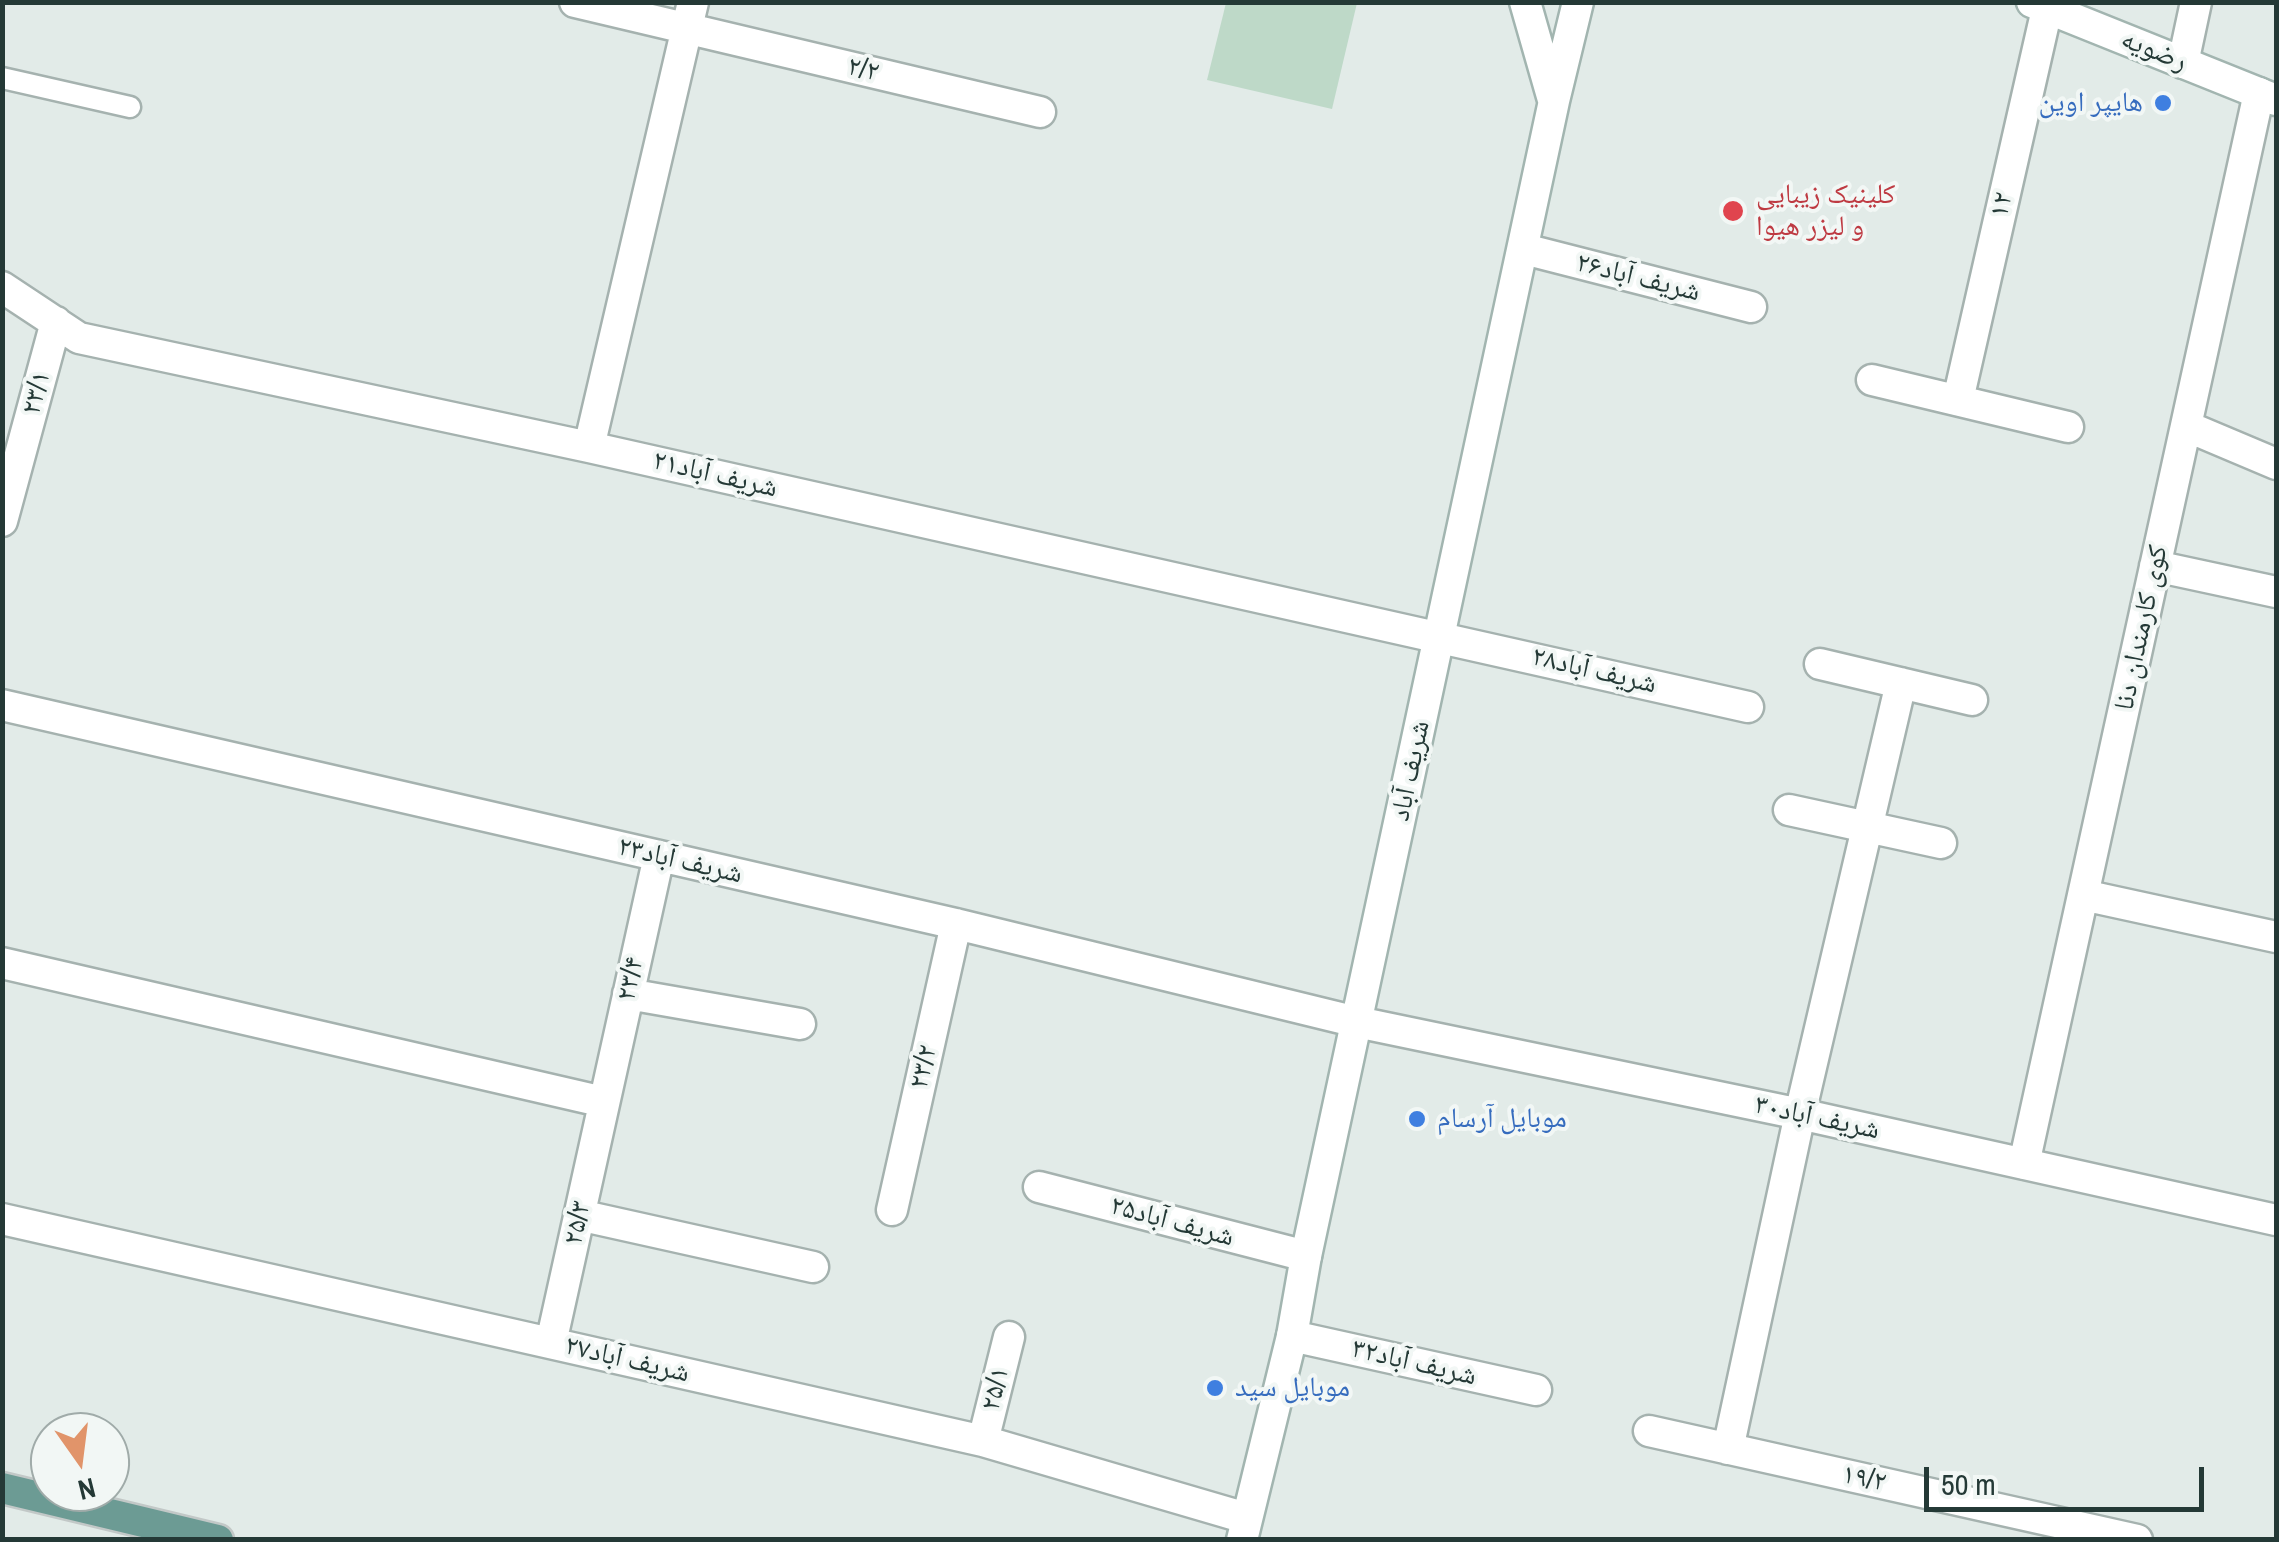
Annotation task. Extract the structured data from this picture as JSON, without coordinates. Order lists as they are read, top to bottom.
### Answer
{
  "streets": {
    "street": [
      "رضویه",
      "۲/۲",
      "۱۲",
      "شریف آباد۲۶",
      "۲۳/۱",
      "شریف آباد۲۱",
      "کوی کارمندان دنا",
      "شریف آباد۲۸",
      "شریف آباد",
      "شریف آباد۲۳",
      "۲۳/۴",
      "۲۳/۲",
      "شریف آباد۳۰",
      "شریف آباد۲۵",
      "۲۵/۳",
      "شریف آباد۲۷",
      "شریف آباد۳۲",
      "۲۵/۱",
      "۱۹/۲"
    ]
  },
  "crossings": [
    ["رضویه", "۱۲"],
    ["رضویه", "کوی کارمندان دنا"],
    ["شریف آباد۲۶", "شریف آباد"],
    ["۲۳/۱", "شریف آباد۲۱"],
    ["شریف آباد۲۱", "شریف آباد۲۸"],
    ["شریف آباد۲۱", "شریف آباد"],
    ["کوی کارمندان دنا", "شریف آباد۳۰"],
    ["شریف آباد۲۸", "شریف آباد"],
    ["شریف آباد", "شریف آباد۲۳"],
    ["شریف آباد", "شریف آباد۳۰"],
    ["شریف آباد", "شریف آباد۲۵"],
    ["شریف آباد", "شریف آباد۲۷"],
    ["شریف آباد", "شریف آباد۳۲"],
    ["شریف آباد۲۳", "۲۳/۴"],
    ["شریف آباد۲۳", "۲۳/۲"],
    ["شریف آباد۲۳", "شریف آباد۳۰"],
    ["۲۳/۴", "۲۵/۳"],
    ["۲۵/۳", "شریف آباد۲۷"],
    ["شریف آباد۲۷", "۲۵/۱"]
  ],
  "places": [
    "هایپر اوین",
    "کلینیک زیبایی و لیزر هیوا",
    "موبایل آرسام",
    "موبایل سید"
  ],
  "scale_bar": "50 m",
  "north": "bottom"
}
